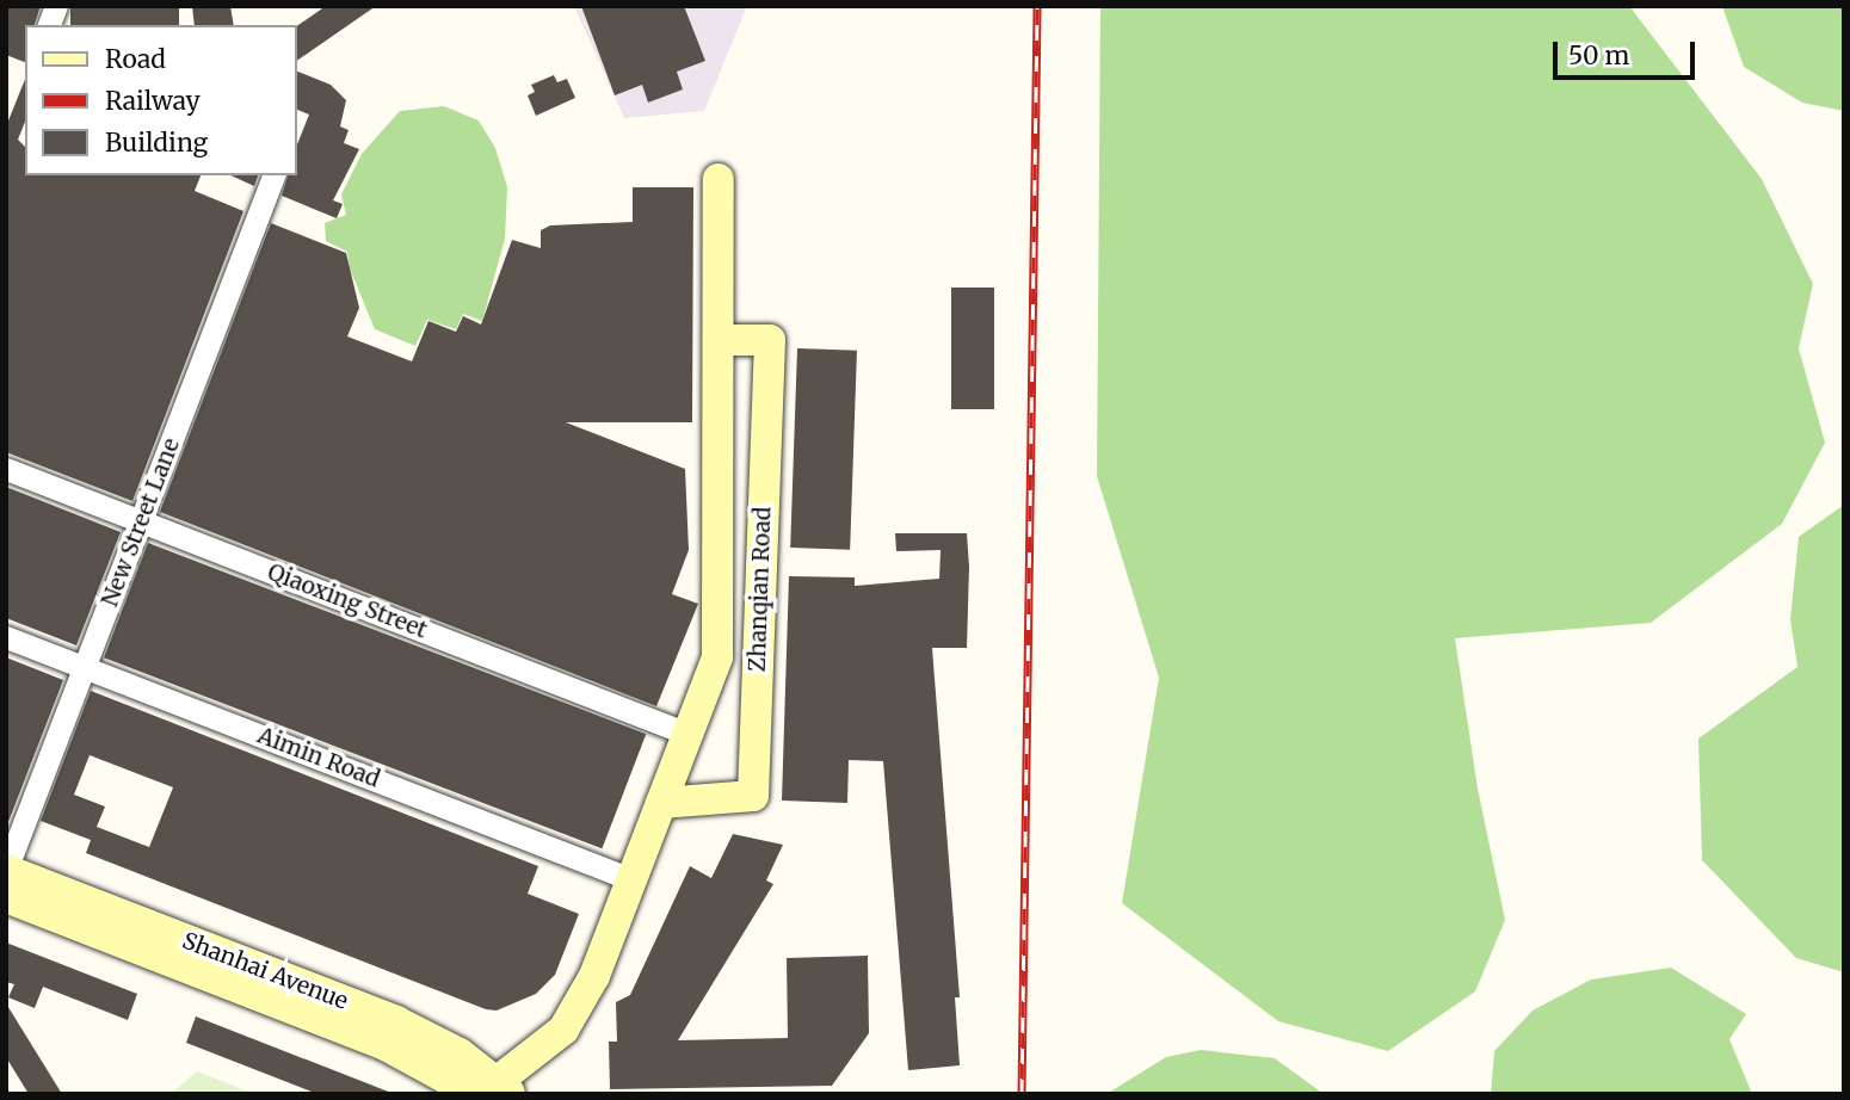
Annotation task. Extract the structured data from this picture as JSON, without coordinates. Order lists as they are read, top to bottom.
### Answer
{
  "streets": {
    "street": [
      "New Street Lane",
      "Zhanqian Road",
      "Qiaoxing Street",
      "Aimin Road",
      "Shanhai Avenue"
    ]
  },
  "crossings": [
    ["New Street Lane", "Qiaoxing Street"],
    ["New Street Lane", "Aimin Road"],
    ["New Street Lane", "Shanhai Avenue"],
    ["Zhanqian Road", "Qiaoxing Street"],
    ["Zhanqian Road", "Aimin Road"],
    ["Zhanqian Road", "Shanhai Avenue"]
  ],
  "legend": ["Road", "Railway", "Building"],
  "scale_bar": "50 m"
}
